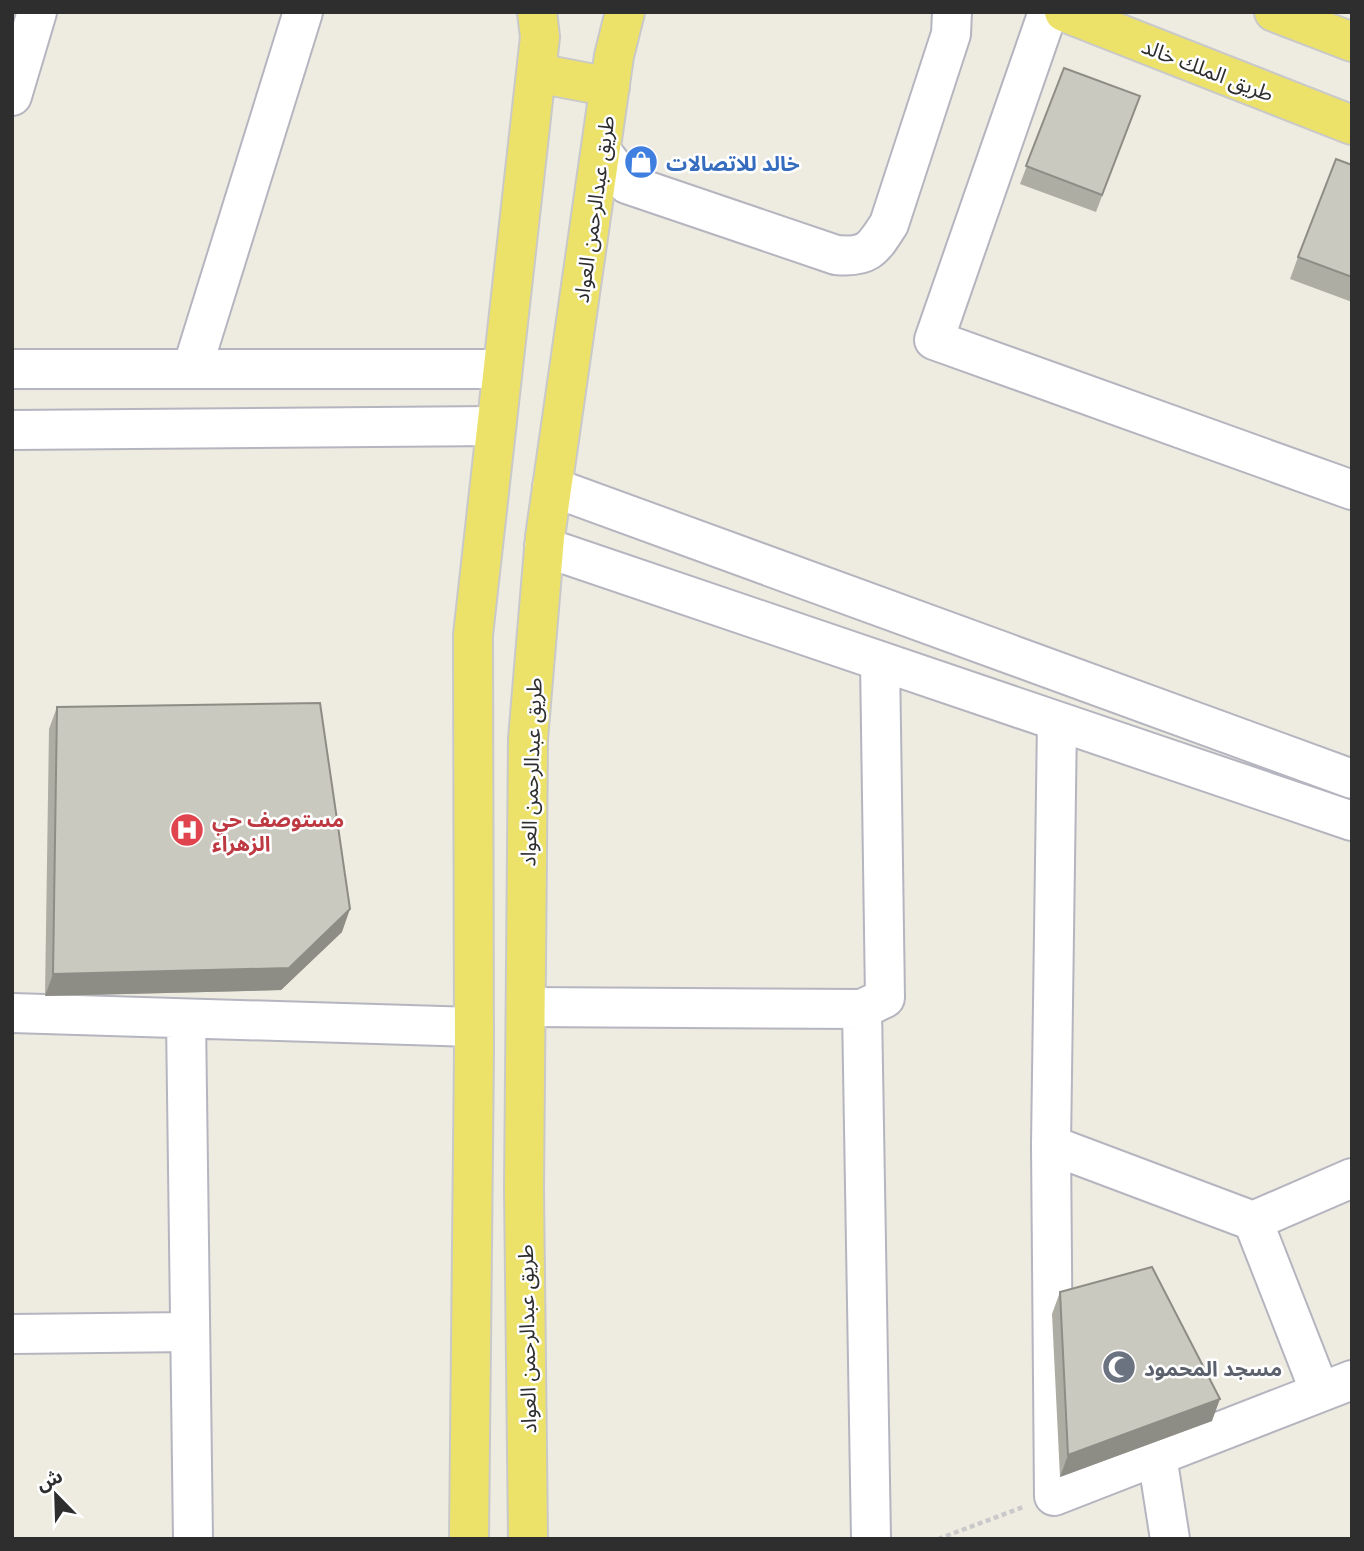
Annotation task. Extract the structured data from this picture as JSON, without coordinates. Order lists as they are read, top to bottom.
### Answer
{
  "streets": {
    "main road": ["طريق الملك خالد", "طريق عبدالرحمن العواد"]
  },
  "places": {
    "shop": ["خالد للاتصالات"],
    "hospital": ["مستوصف حي الزهراء"],
    "mosque": ["مسجد المحمود"]
  },
  "north": "top left"
}
